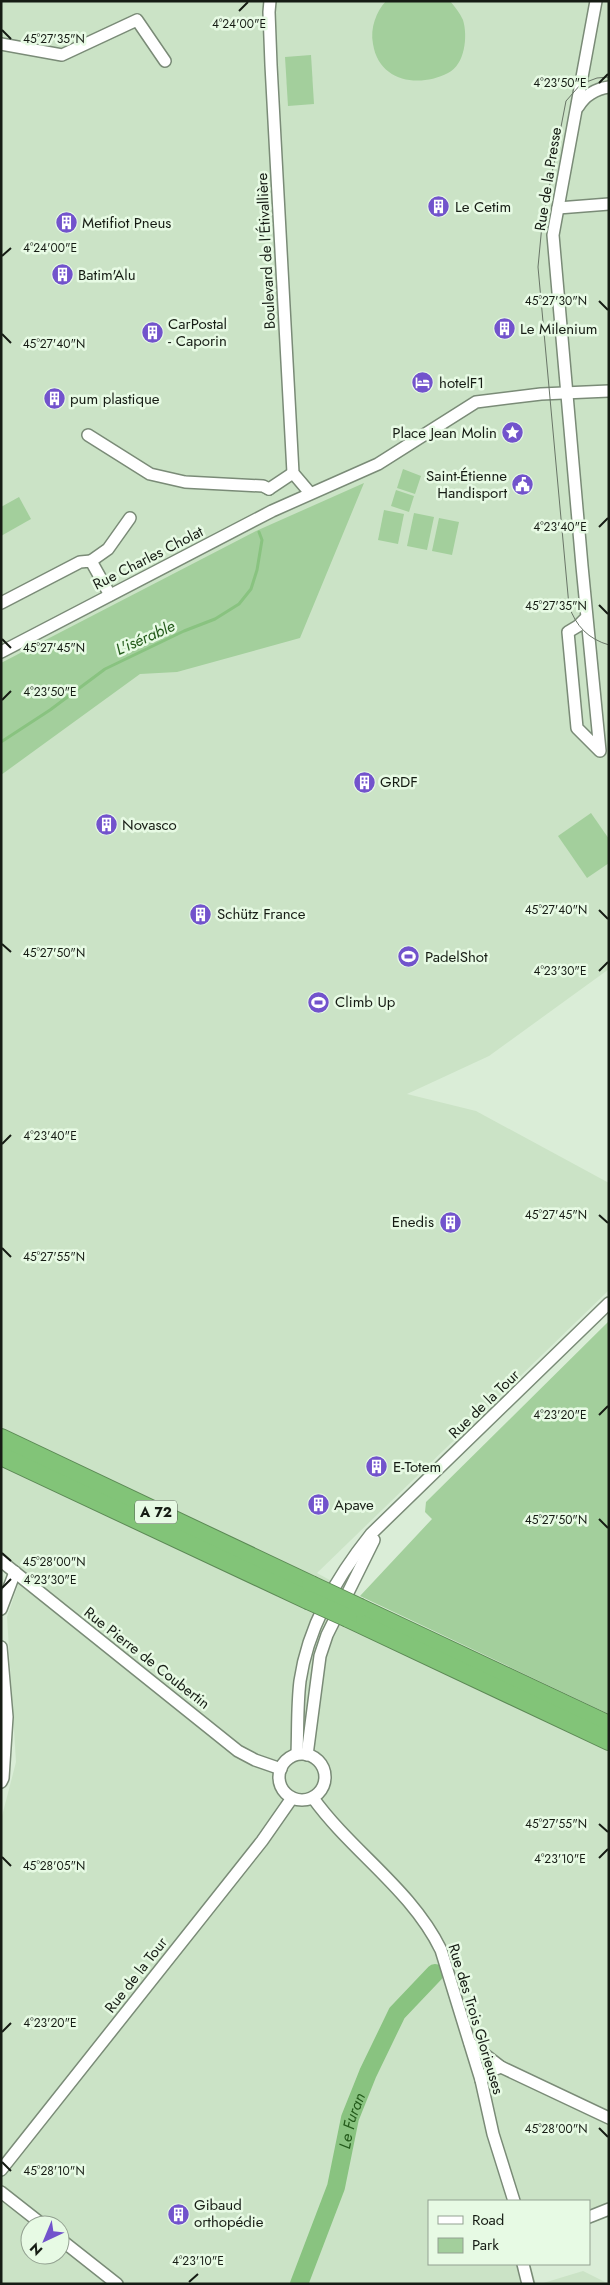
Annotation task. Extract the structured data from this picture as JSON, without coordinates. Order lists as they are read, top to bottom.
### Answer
{
  "streets": {
    "highway": ["A 72"],
    "street": [
      "Rue de la Presse",
      "Boulevard de l'Étivallière",
      "Rue Charles Cholat",
      "Rue de la Tour",
      "Rue Pierre de Coubertin",
      "Rue des Trois Glorieuses"
    ]
  },
  "crossings": [
    ["Rue de la Presse", "Rue Charles Cholat"],
    ["Rue de la Tour", "Rue Pierre de Coubertin"],
    ["Rue de la Tour", "Rue des Trois Glorieuses"],
    ["Rue Pierre de Coubertin", "Rue des Trois Glorieuses"]
  ],
  "water": ["L'isérable", "Le Furan"],
  "places": {
    "building": [
      "Le Cetim",
      "Metifiot Pneus",
      "Batim'Alu",
      "Le Milenium",
      "CarPostal - Caporin",
      "pum plastique",
      "GRDF",
      "Novasco",
      "Schütz France",
      "Enedis",
      "E-Totem",
      "Apave",
      "Gibaud orthopédie"
    ],
    "hotel": ["hotelF1"],
    "place": ["Place Jean Molin"],
    "public building": ["Saint-Étienne Handisport"],
    "sports": ["PadelShot", "Climb Up"]
  },
  "legend": ["Road", "Park"],
  "north": "bottom left",
  "coordinates": [
    "4°24'00\"E",
    "45°27'35\"N",
    "4°23'50\"E",
    "45°27'30\"N",
    "45°27'40\"N",
    "4°23'40\"E",
    "45°27'45\"N",
    "45°27'50\"N",
    "4°23'30\"E",
    "45°27'55\"N",
    "4°23'20\"E",
    "45°28'00\"N",
    "4°23'10\"E",
    "45°28'05\"N",
    "45°28'10\"N"
  ]
}
